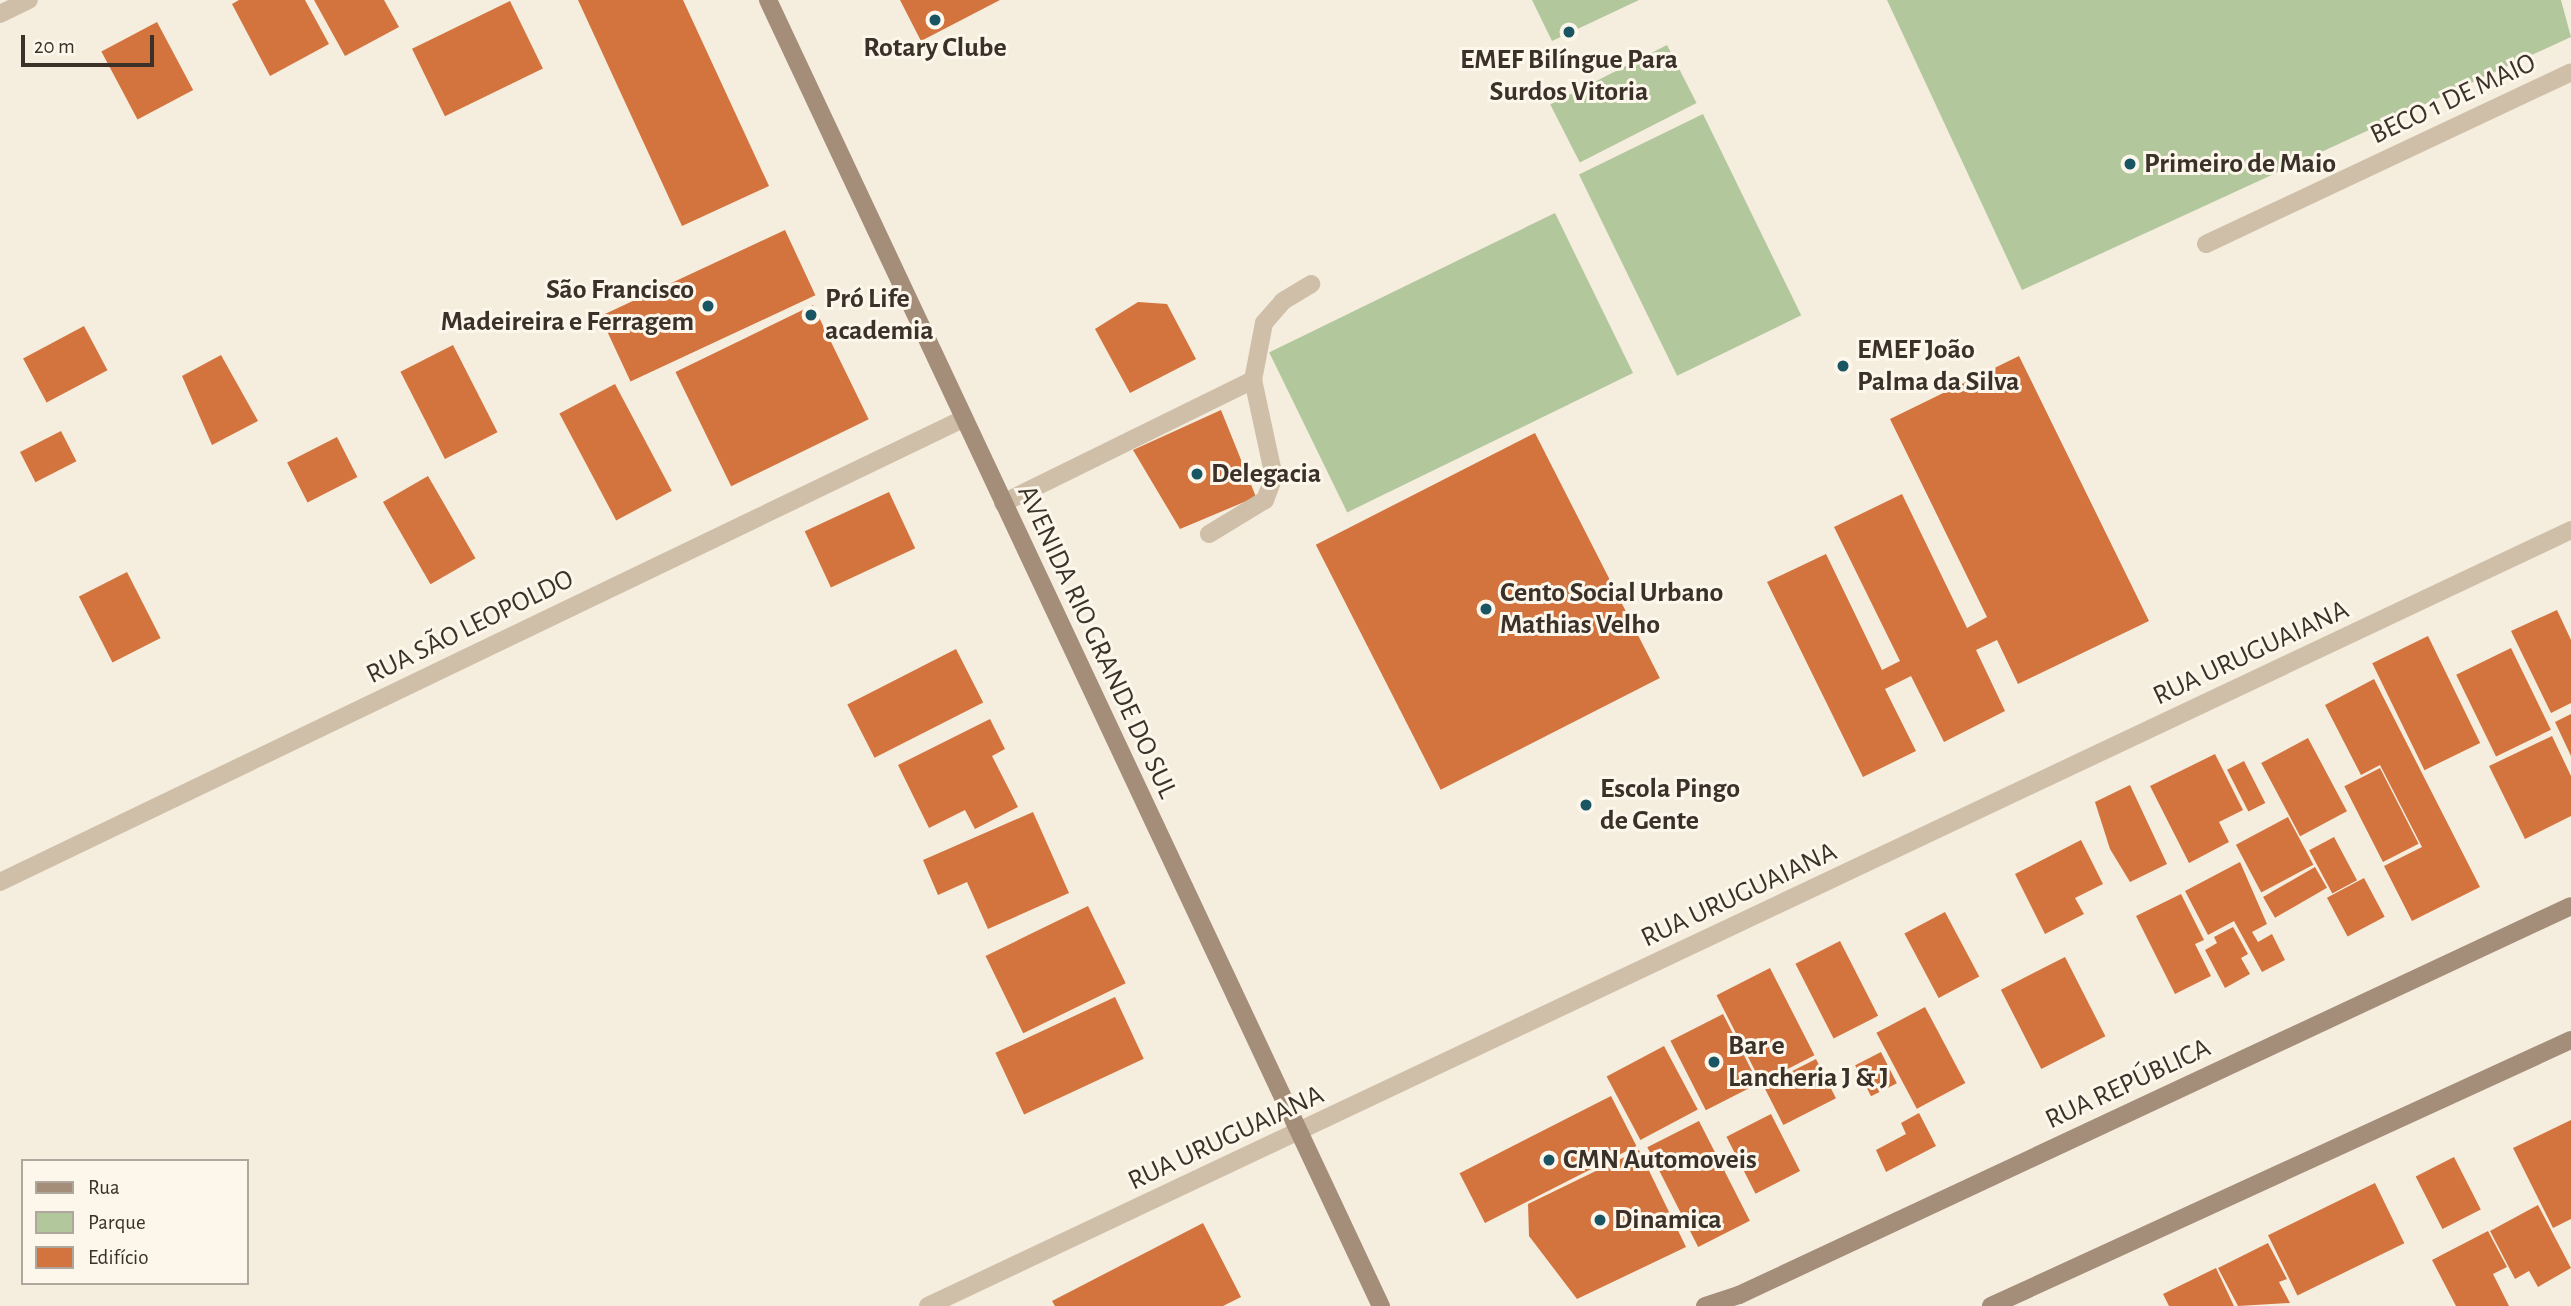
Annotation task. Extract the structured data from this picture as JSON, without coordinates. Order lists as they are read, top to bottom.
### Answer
{
  "streets": {
    "main road": ["AVENIDA RIO GRANDE DO SUL", "RUA REPÚBLICA"],
    "street": ["BECO 1 DE MAIO", "RUA SÃO LEOPOLDO", "RUA URUGUAIANA"]
  },
  "crossings": [
    ["RUA SÃO LEOPOLDO", "AVENIDA RIO GRANDE DO SUL"],
    ["AVENIDA RIO GRANDE DO SUL", "RUA URUGUAIANA"]
  ],
  "places": [
    "Rotary Clube",
    "EMEF Bilíngue Para Surdos Vitoria",
    "Primeiro de Maio",
    "São Francisco Madeireira e Ferragem",
    "Pró Life academia",
    "EMEF João Palma da Silva",
    "Delegacia",
    "Cento Social Urbano Mathias Velho",
    "Escola Pingo de Gente",
    "Bar e Lancheria J & J",
    "CMN Automoveis",
    "Dinamica"
  ],
  "legend": ["Rua", "Parque", "Edifício"],
  "scale_bar": "20 m"
}
